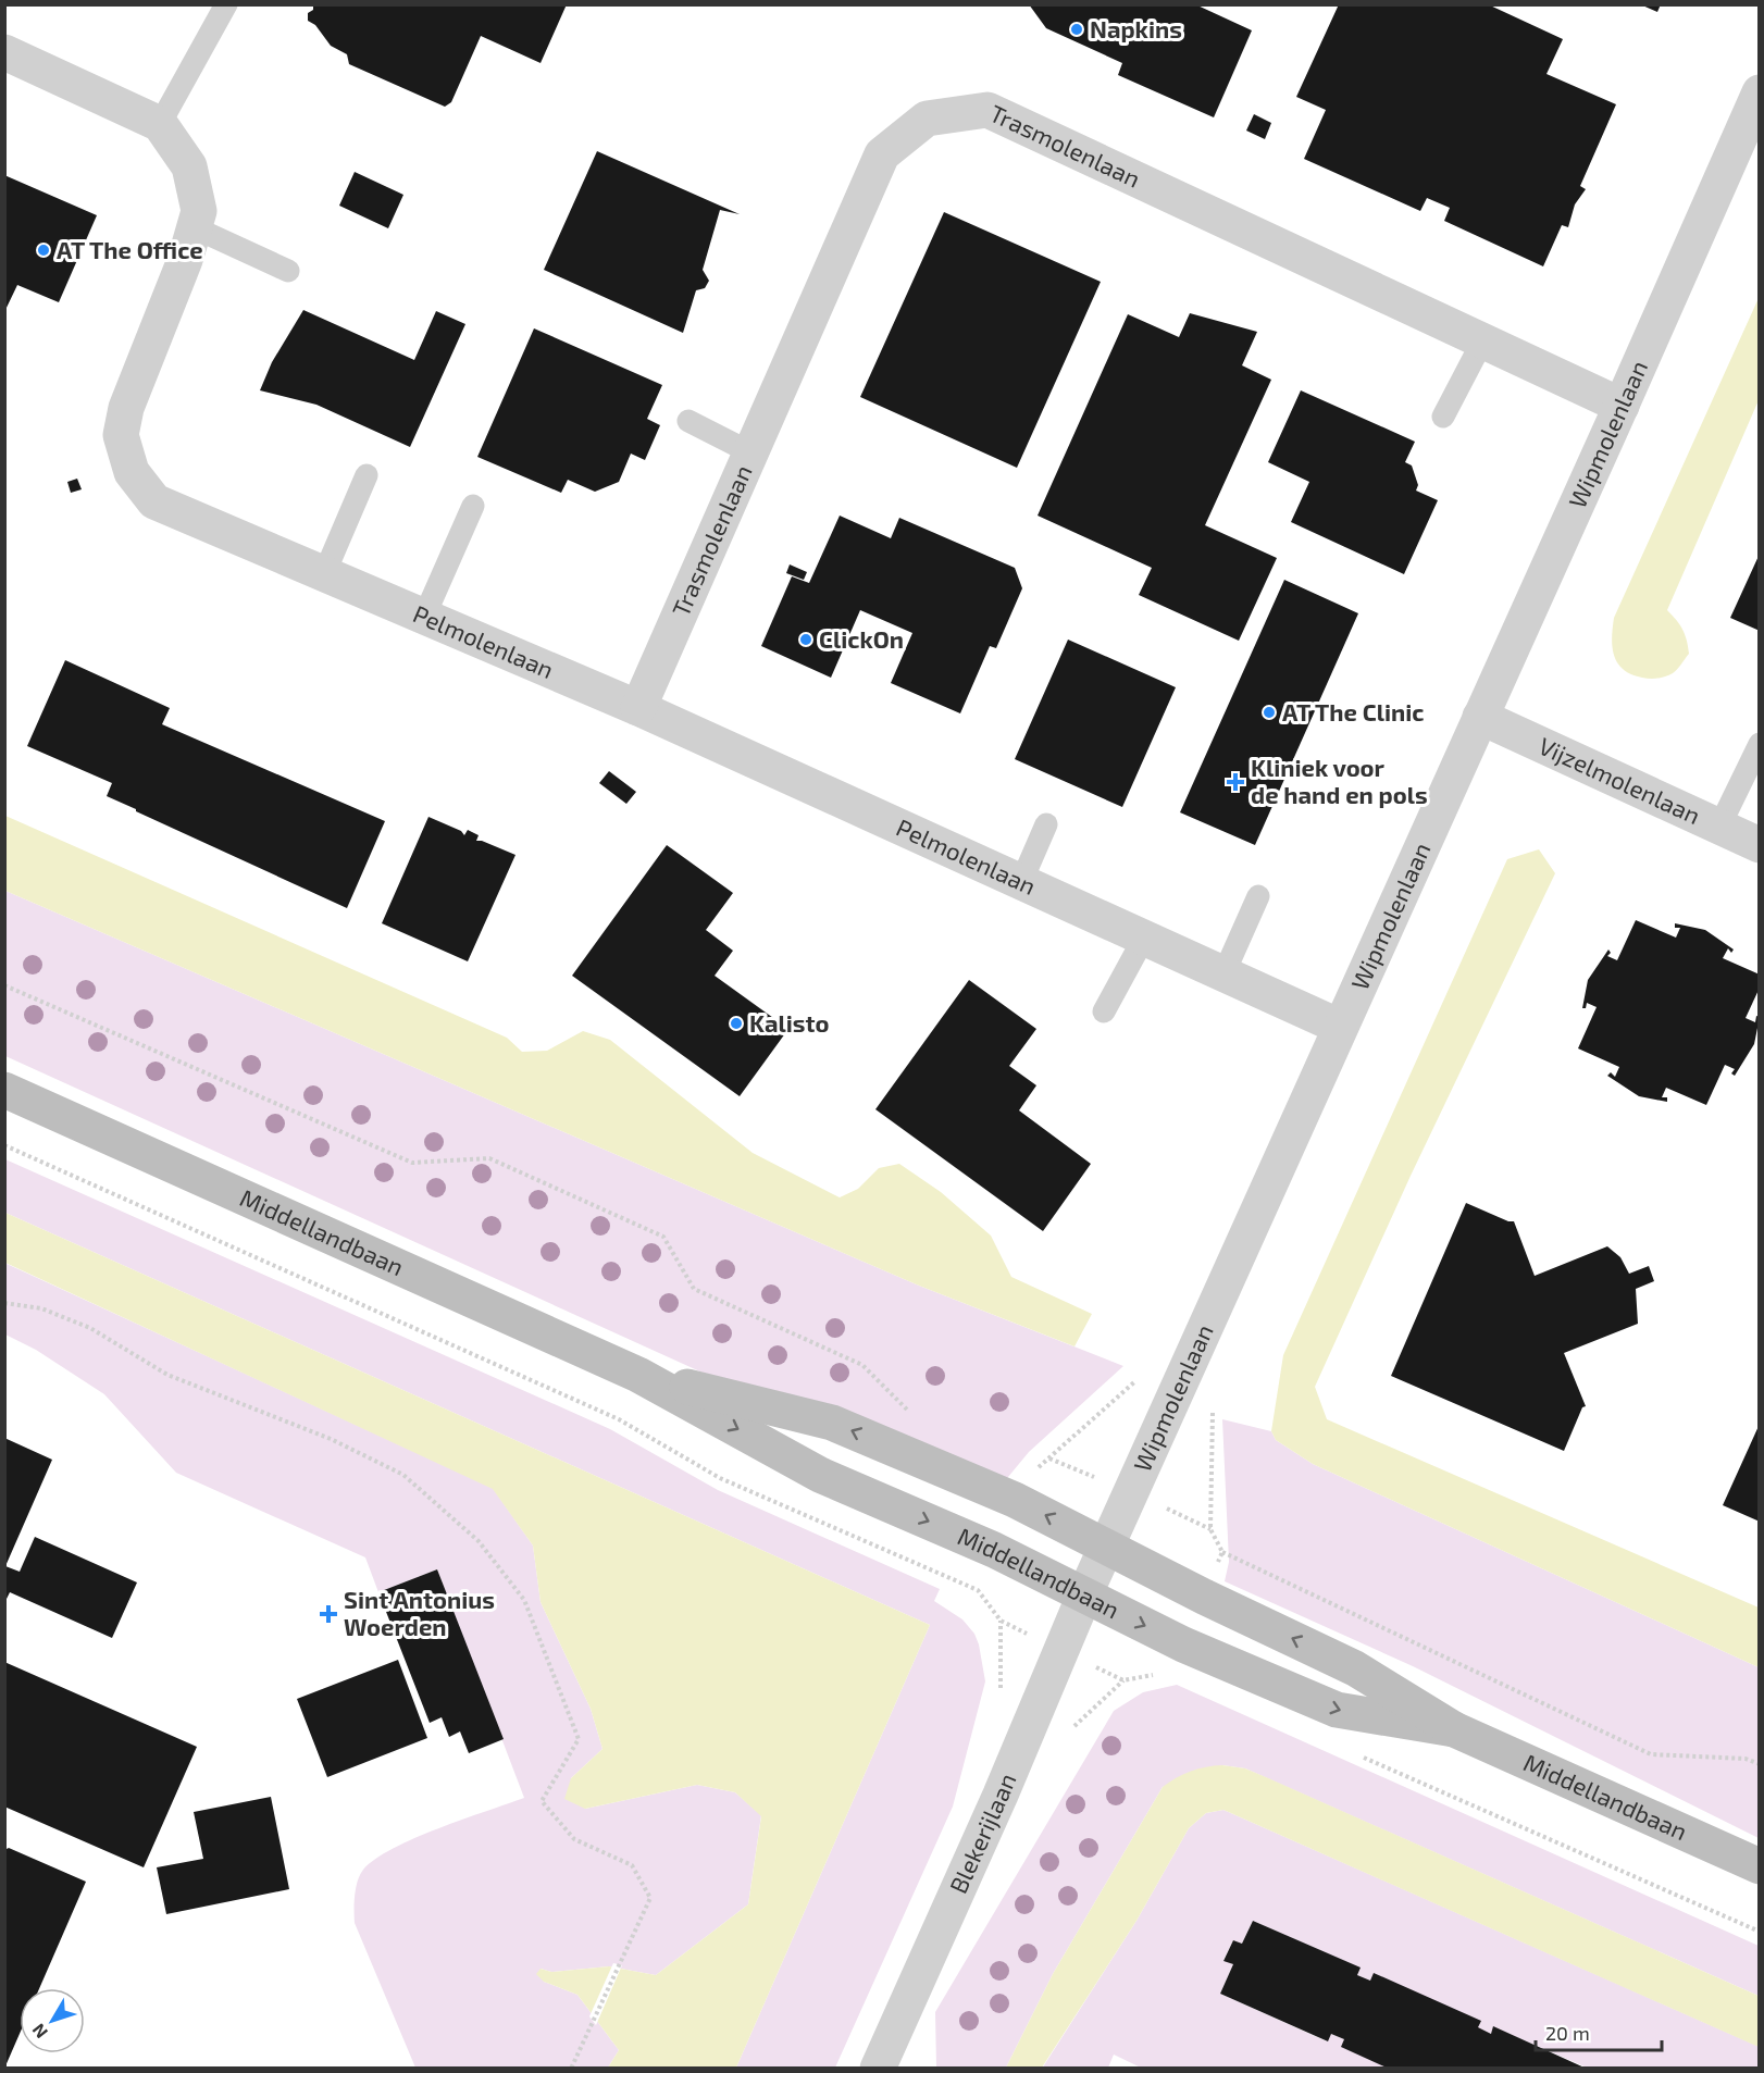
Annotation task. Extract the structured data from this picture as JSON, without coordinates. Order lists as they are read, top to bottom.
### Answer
{
  "streets": {
    "main road": ["Middellandbaan"],
    "street": [
      "Trasmolenlaan",
      "Wipmolenlaan",
      "Pelmolenlaan",
      "Vijzelmolenlaan",
      "Blekerijlaan"
    ]
  },
  "crossings": [
    ["Trasmolenlaan", "Wipmolenlaan"],
    ["Trasmolenlaan", "Pelmolenlaan"],
    ["Wipmolenlaan", "Pelmolenlaan"],
    ["Wipmolenlaan", "Vijzelmolenlaan"],
    ["Wipmolenlaan", "Middellandbaan"],
    ["Wipmolenlaan", "Blekerijlaan"],
    ["Middellandbaan", "Blekerijlaan"]
  ],
  "places": {
    "other": [
      "Napkins",
      "AT The Office",
      "ClickOn",
      "AT The Clinic",
      "Kalisto"
    ],
    "health": ["Kliniek voor de hand en pols", "Sint Antonius Woerden"]
  },
  "scale_bar": "20 m",
  "north": "bottom left"
}
